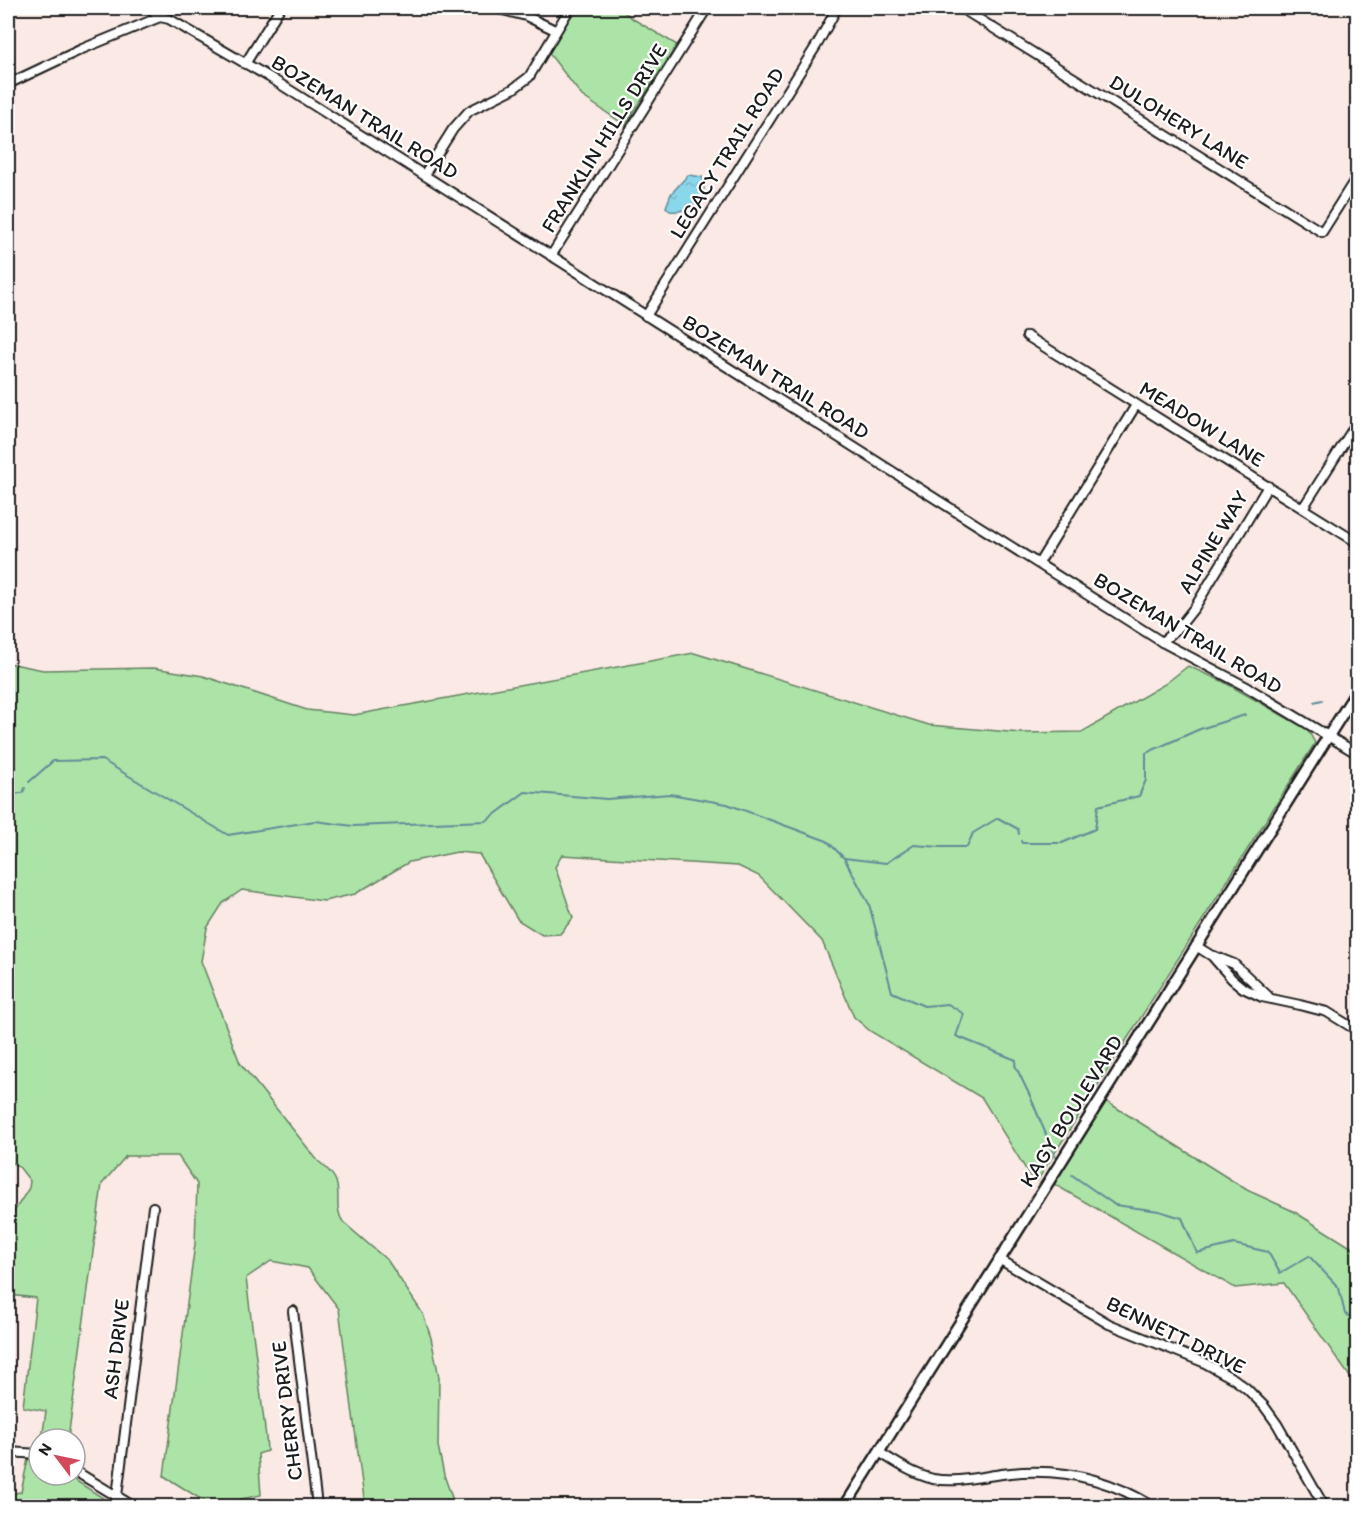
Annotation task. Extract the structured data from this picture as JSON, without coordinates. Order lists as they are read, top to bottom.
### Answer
{
  "streets": {
    "main road": ["KAGY BOULEVARD"],
    "street": [
      "BOZEMAN TRAIL ROAD",
      "DULOHERY LANE",
      "FRANKLIN HILLS DRIVE",
      "LEGACY TRAIL ROAD",
      "MEADOW LANE",
      "ALPINE WAY",
      "BENNETT DRIVE",
      "ASH DRIVE",
      "CHERRY DRIVE"
    ]
  },
  "crossings": [
    ["BOZEMAN TRAIL ROAD", "FRANKLIN HILLS DRIVE"],
    ["BOZEMAN TRAIL ROAD", "LEGACY TRAIL ROAD"],
    ["BOZEMAN TRAIL ROAD", "ALPINE WAY"],
    ["BOZEMAN TRAIL ROAD", "KAGY BOULEVARD"],
    ["MEADOW LANE", "ALPINE WAY"],
    ["KAGY BOULEVARD", "BENNETT DRIVE"]
  ],
  "north": "top left"
}
